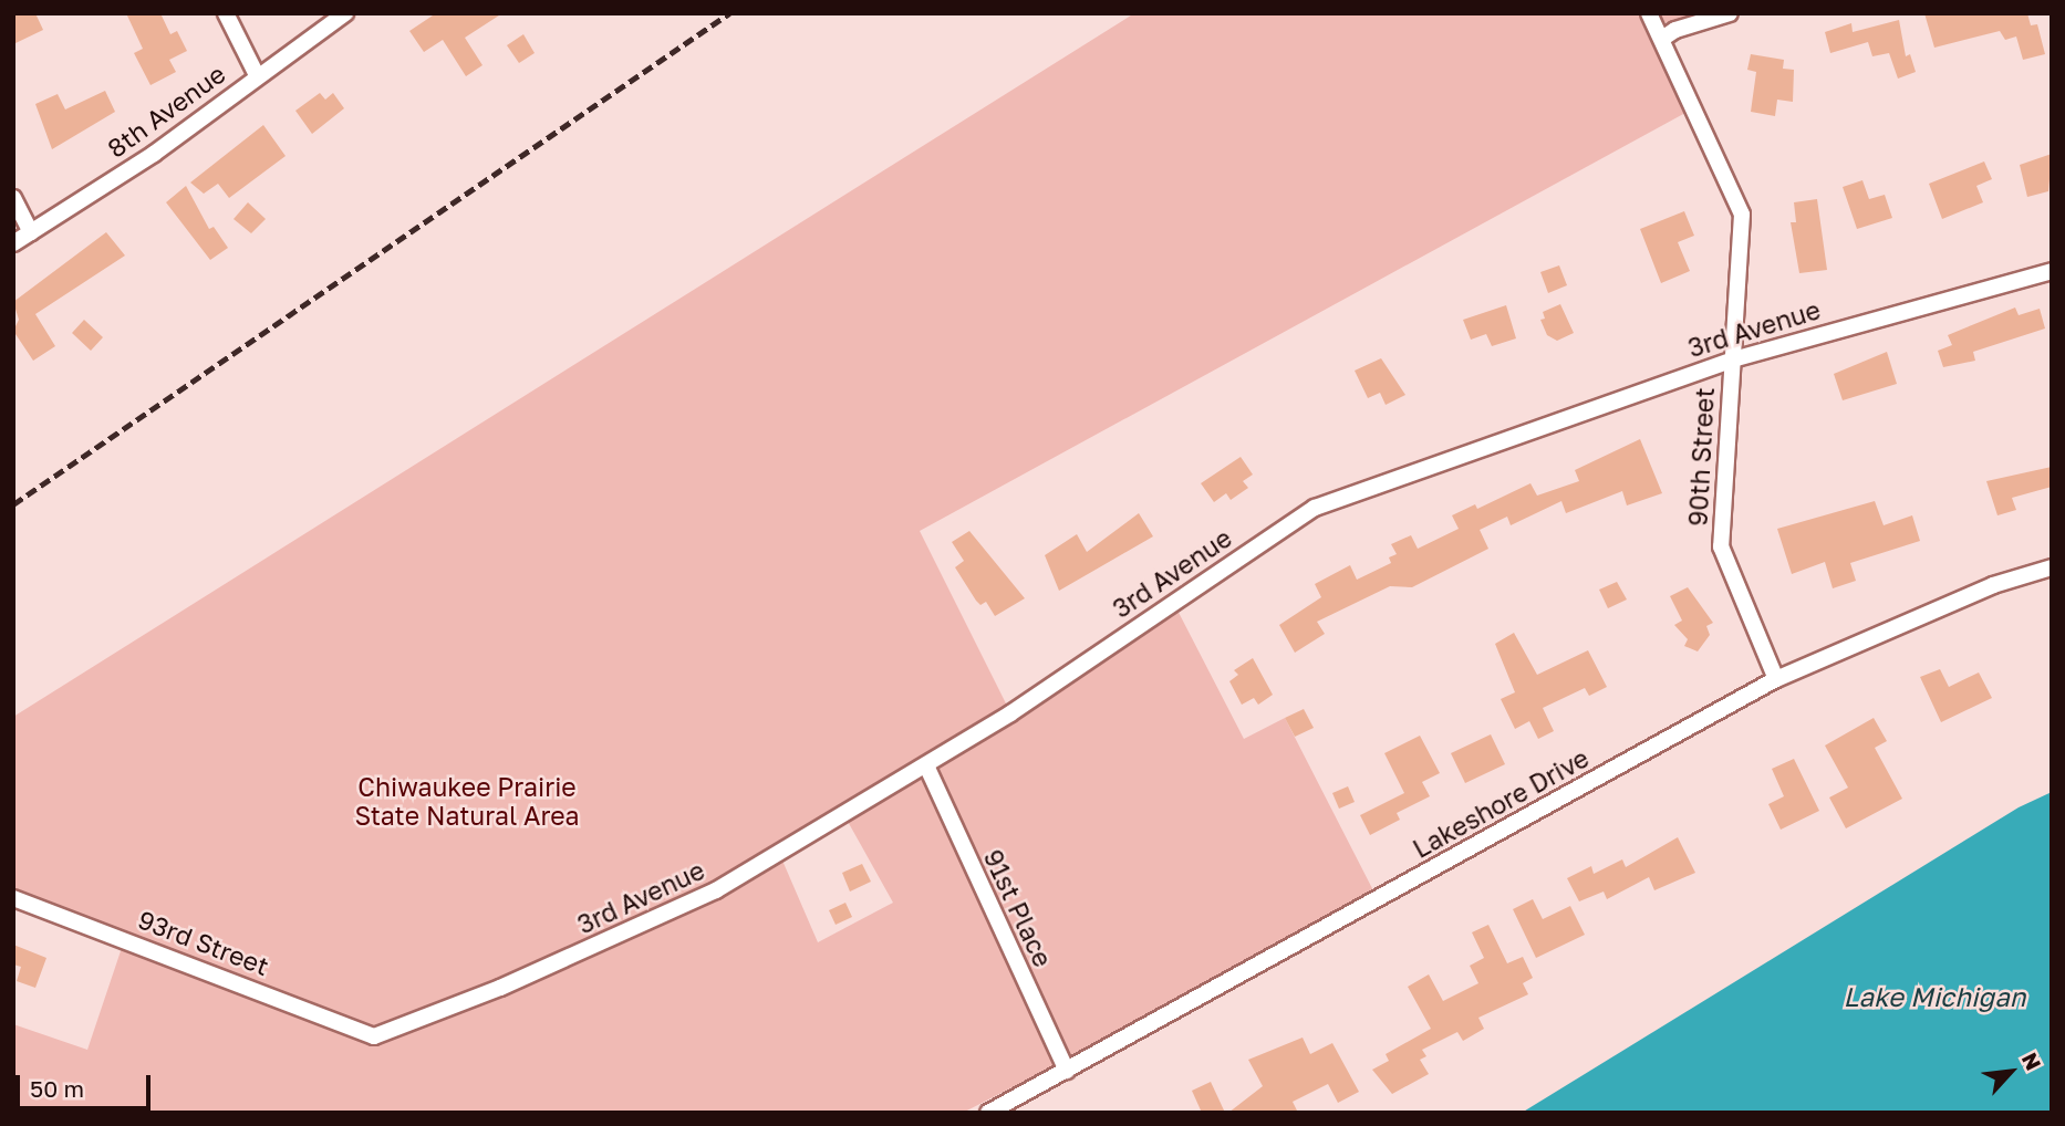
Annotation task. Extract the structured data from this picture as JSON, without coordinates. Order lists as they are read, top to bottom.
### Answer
{
  "streets": {
    "street": [
      "8th Avenue",
      "3rd Avenue",
      "90th Street",
      "Lakeshore Drive",
      "91st Place",
      "93rd Street"
    ]
  },
  "crossings": [
    ["3rd Avenue", "90th Street"],
    ["3rd Avenue", "91st Place"],
    ["3rd Avenue", "93rd Street"],
    ["90th Street", "Lakeshore Drive"],
    ["Lakeshore Drive", "91st Place"]
  ],
  "water": ["Lake Michigan"],
  "parks": ["Chiwaukee Prairie State Natural Area"],
  "scale_bar": "50 m",
  "north": "top right"
}
